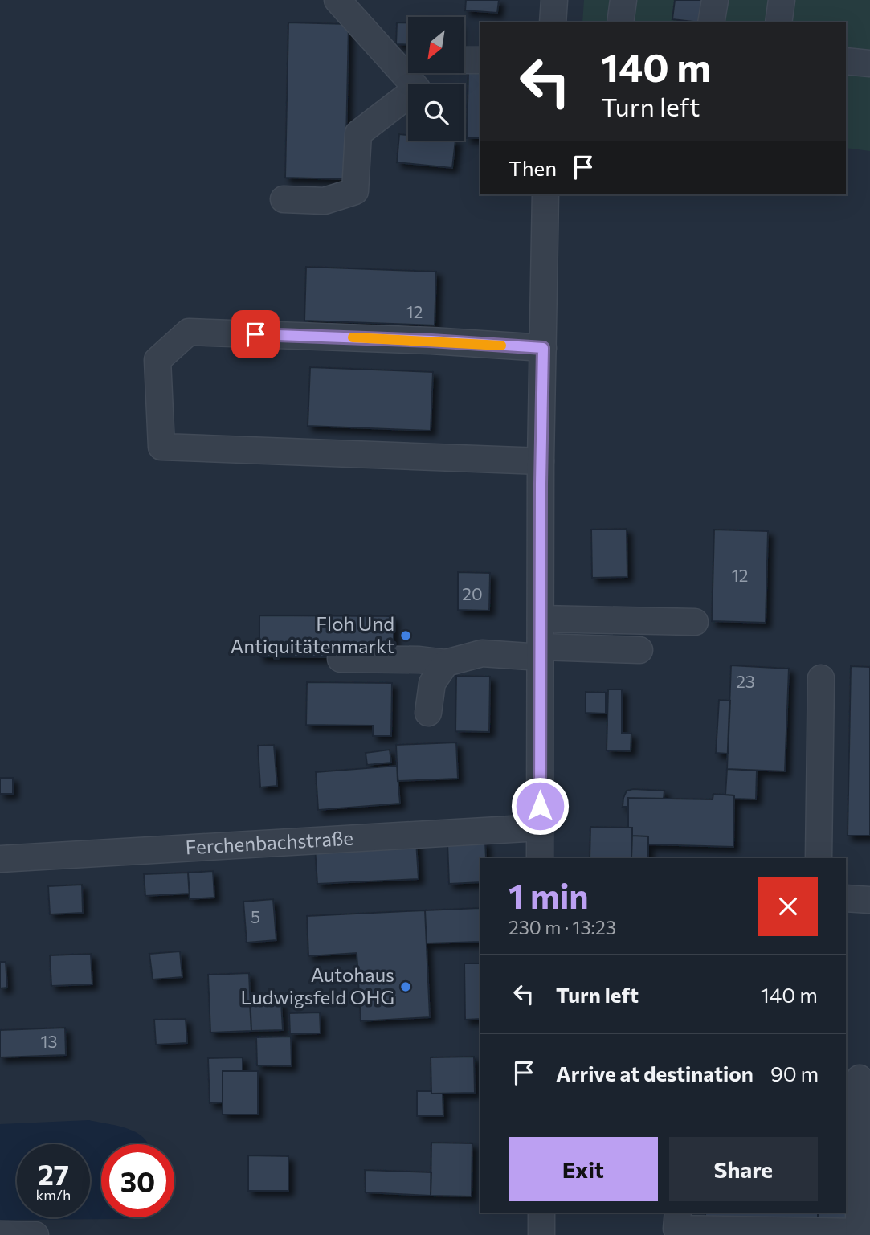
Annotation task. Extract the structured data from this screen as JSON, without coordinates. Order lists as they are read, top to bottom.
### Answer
{
  "streets": {
    "street": ["Ferchenbachstraße"]
  },
  "places": ["Floh Und Antiquitätenmarkt", "Autohaus Ludwigsfeld OHG"],
  "house_numbers": [
    "12",
    "12",
    "20",
    "23",
    "5",
    "13"
  ],
  "north": "bottom left",
  "page": {
    "turn": ["140 m", "Turn left"],
    "then": "Then",
    "heading": ["1 min", "230 m · 13:23"],
    "list": [
      {
        "name": "Turn left",
        "value": "140 m"
      },
      {
        "name": "Arrive at destination",
        "value": "90 m"
      }
    ],
    "buttons": ["Exit", "Share"],
    "speed": "27 km/h",
    "limit": "30"
  }
}
